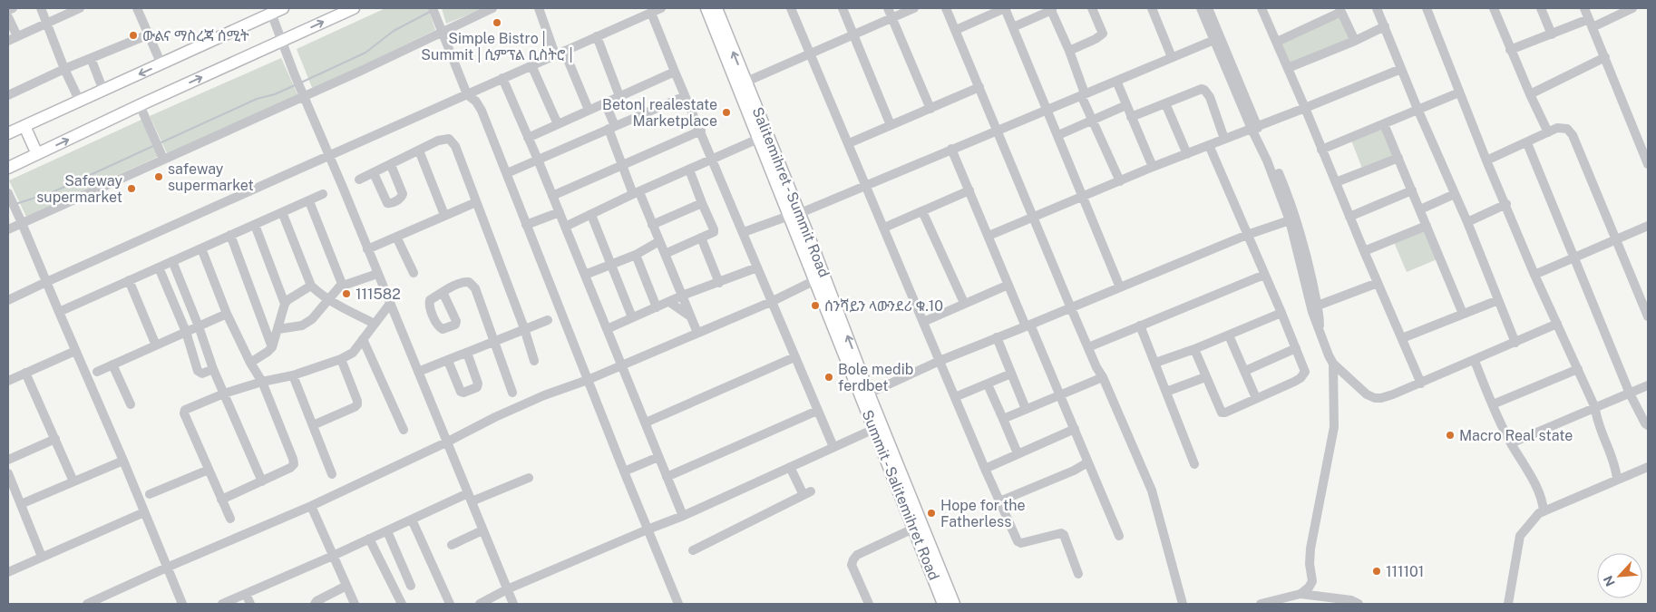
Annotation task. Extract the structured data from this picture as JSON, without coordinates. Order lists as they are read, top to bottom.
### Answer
{
  "streets": {
    "main road": ["Salitemihret - Summit Road", "Summit - Salitemihret Road"]
  },
  "crossings": [
    ["Salitemihret - Summit Road", "Summit - Salitemihret Road"]
  ],
  "places": [
    "Simple Bistro | Summit | ሲምፕል ቢስትሮ |",
    "ውልና ማስረጃ ሰሚት",
    "Beton| realestate Marketplace",
    "safeway supermarket",
    "Safeway supermarket",
    "111582",
    "ሰንሻይን ላውንደሪ ቁ.10",
    "Bole medib ferdbet",
    "Macro Real state",
    "Hope for the Fatherless",
    "111101"
  ],
  "north": "bottom left"
}
